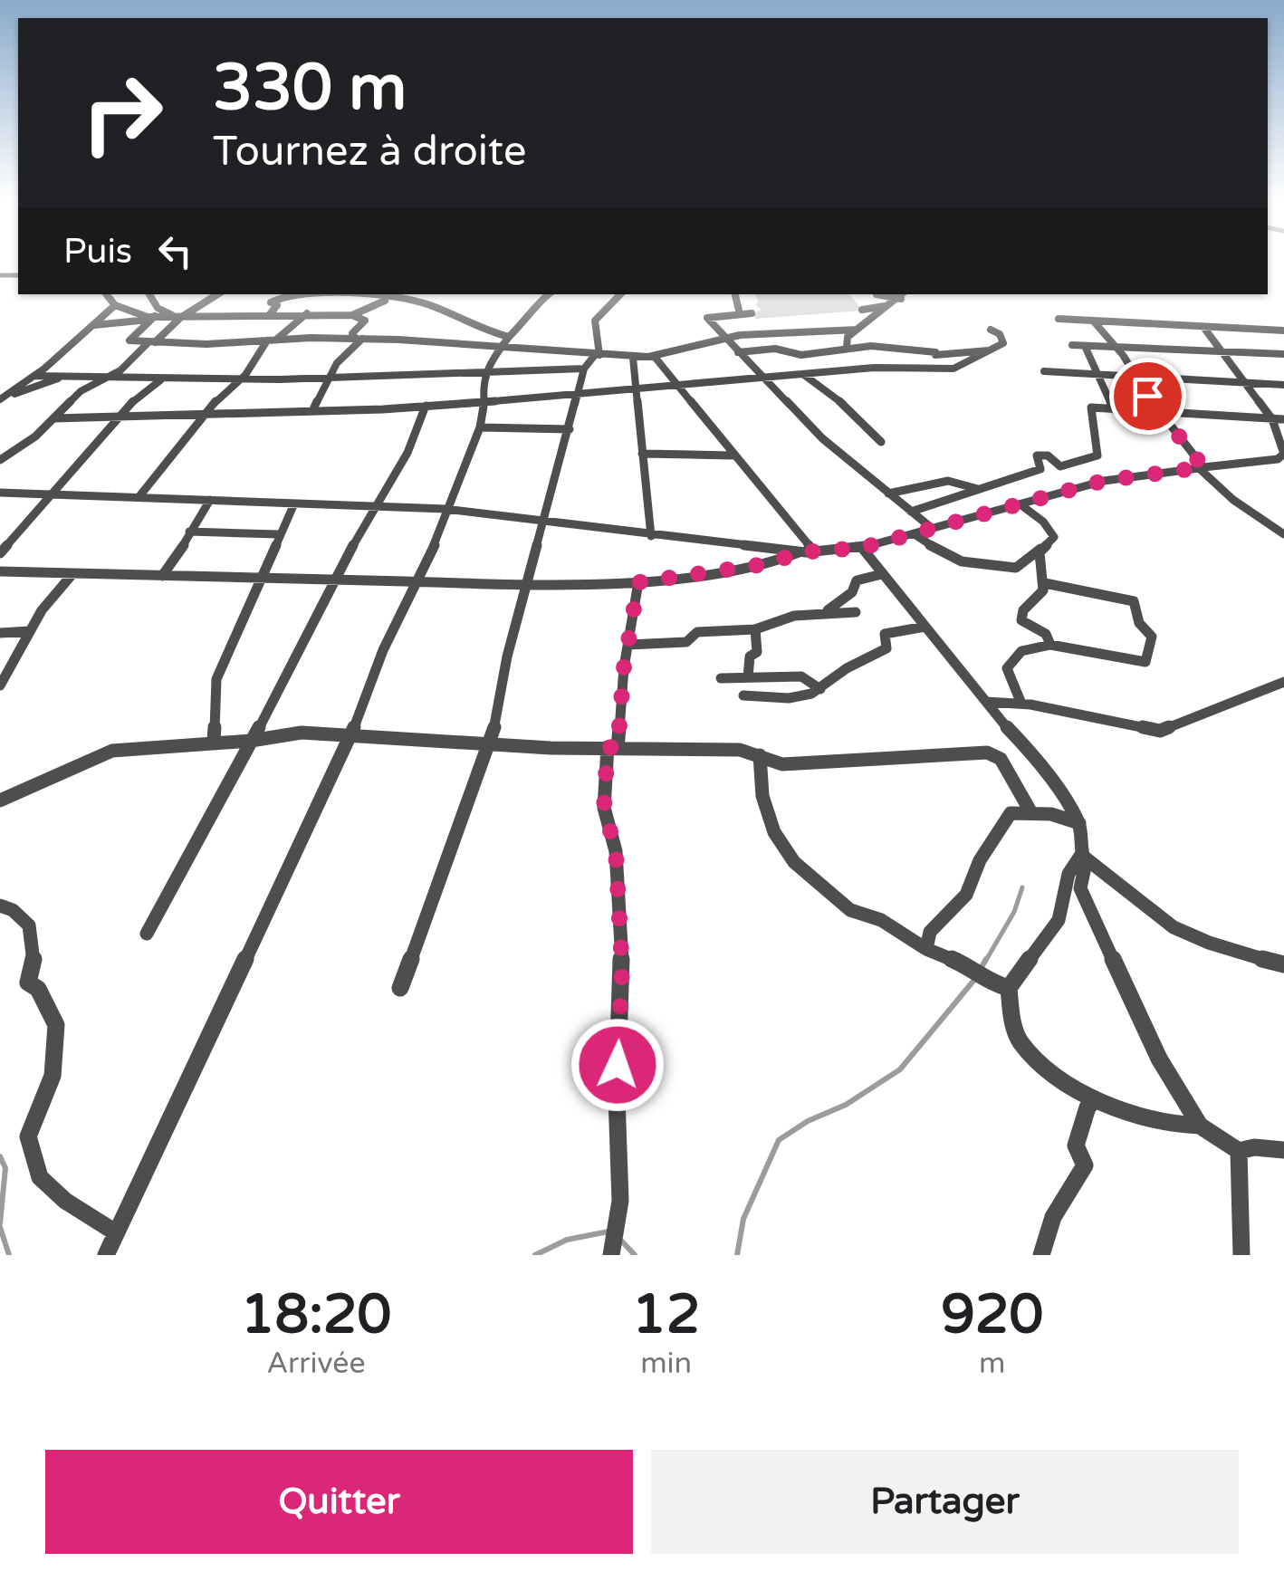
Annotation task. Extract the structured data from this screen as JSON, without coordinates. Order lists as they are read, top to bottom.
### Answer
{
  "page": {
    "turn": ["330 m", "Tournez à droite"],
    "then": "Puis",
    "eta": [
      "18:20",
      "Arrivée",
      "12",
      "min",
      "920",
      "m"
    ],
    "buttons": ["Quitter", "Partager"]
  }
}
